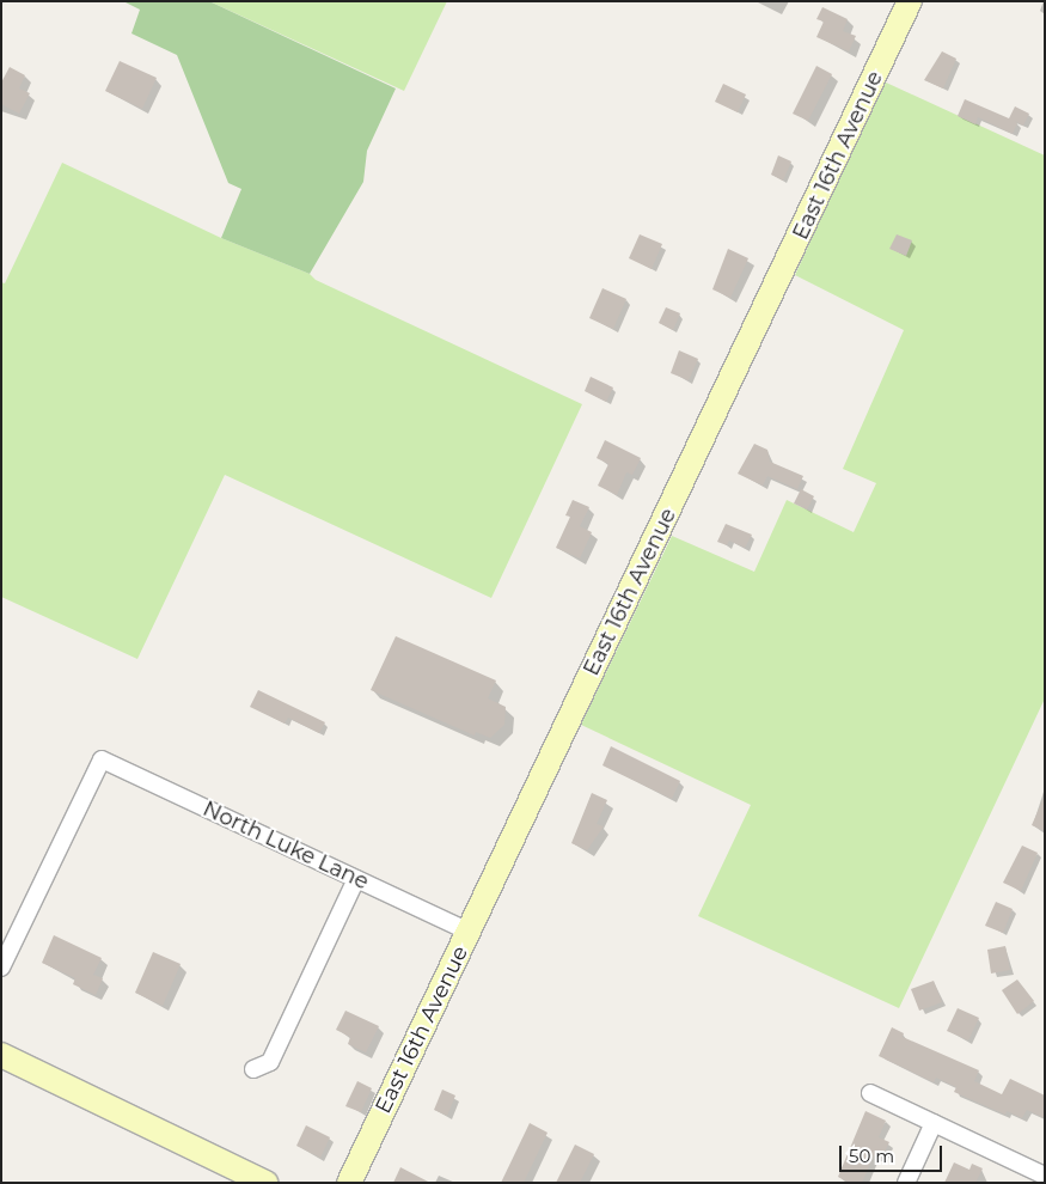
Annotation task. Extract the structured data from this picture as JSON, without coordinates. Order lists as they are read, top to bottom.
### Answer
{
  "streets": {
    "street": ["East 16th Avenue", "North Luke Lane"]
  },
  "crossings": [
    ["East 16th Avenue", "North Luke Lane"]
  ],
  "scale_bar": "50 m"
}
